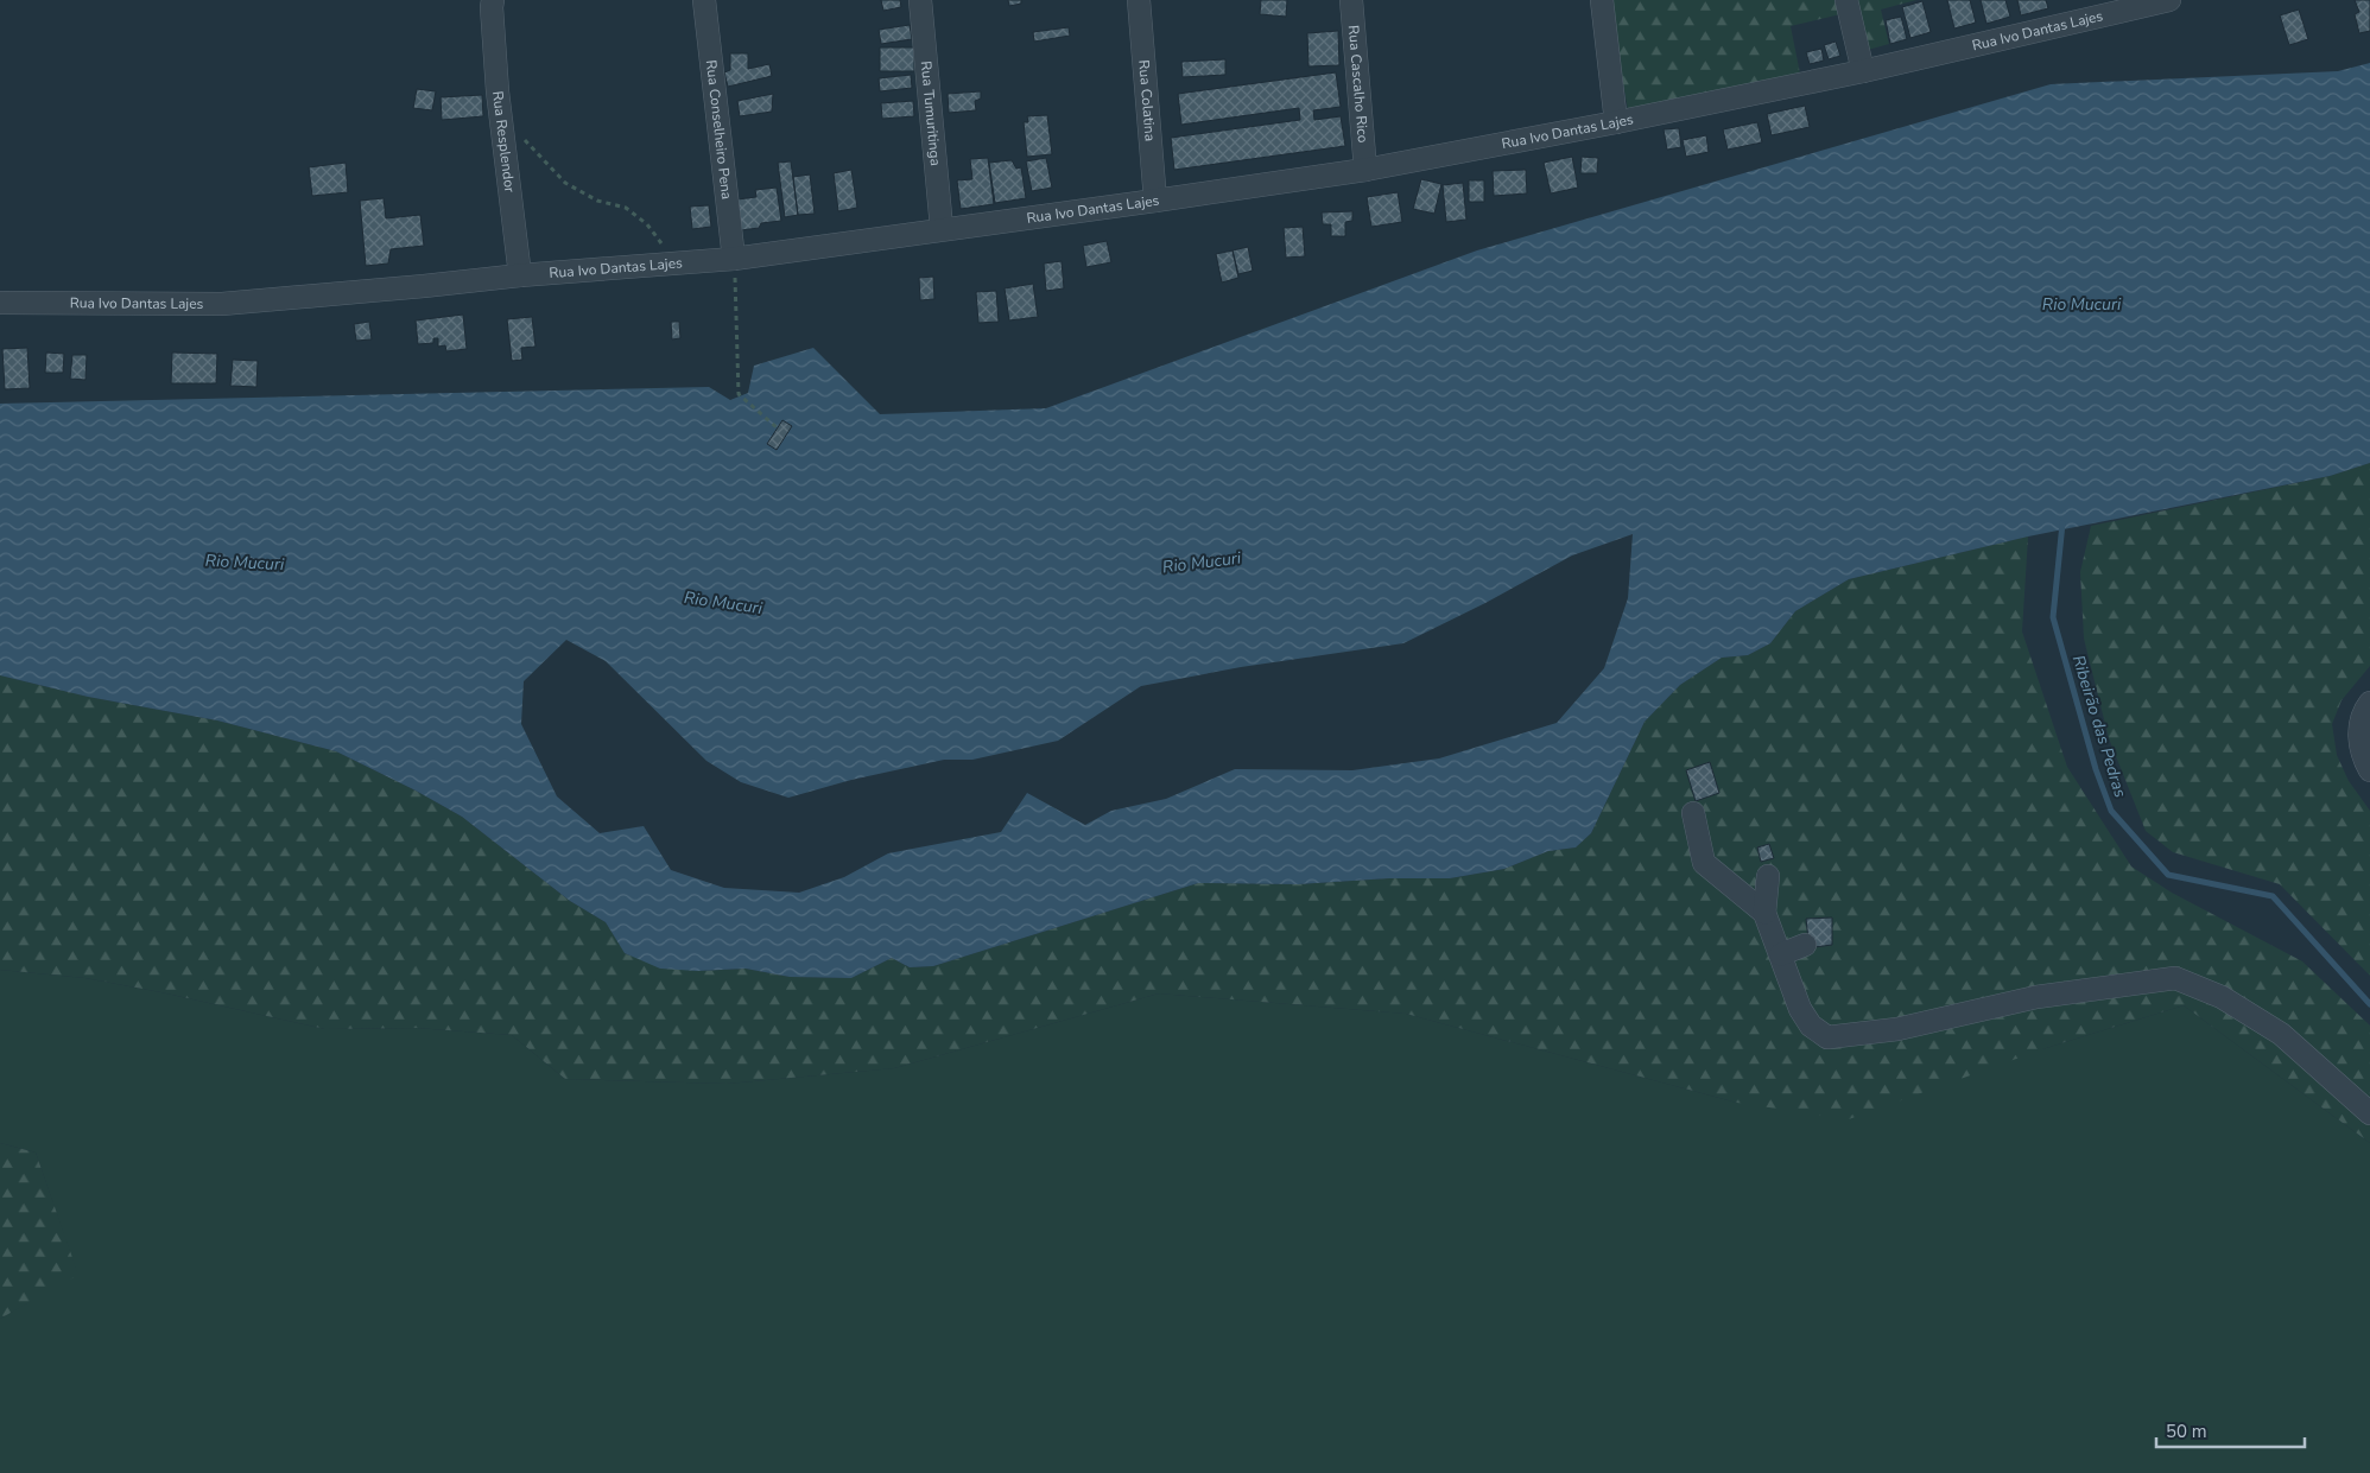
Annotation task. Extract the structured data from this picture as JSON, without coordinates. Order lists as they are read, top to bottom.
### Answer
{
  "streets": {
    "street": [
      "Rua Ivo Dantas Lajes",
      "Rua Cascalho Rico",
      "Rua Colatina",
      "Rua Tumuritinga",
      "Rua Conselheiro Pena",
      "Rua Resplendor"
    ]
  },
  "crossings": [
    ["Rua Ivo Dantas Lajes", "Rua Cascalho Rico"],
    ["Rua Ivo Dantas Lajes", "Rua Colatina"],
    ["Rua Ivo Dantas Lajes", "Rua Tumuritinga"],
    ["Rua Ivo Dantas Lajes", "Rua Conselheiro Pena"],
    ["Rua Ivo Dantas Lajes", "Rua Resplendor"]
  ],
  "water": ["Rio Mucuri", "Ribeirão das Pedras"],
  "scale_bar": "50 m"
}
